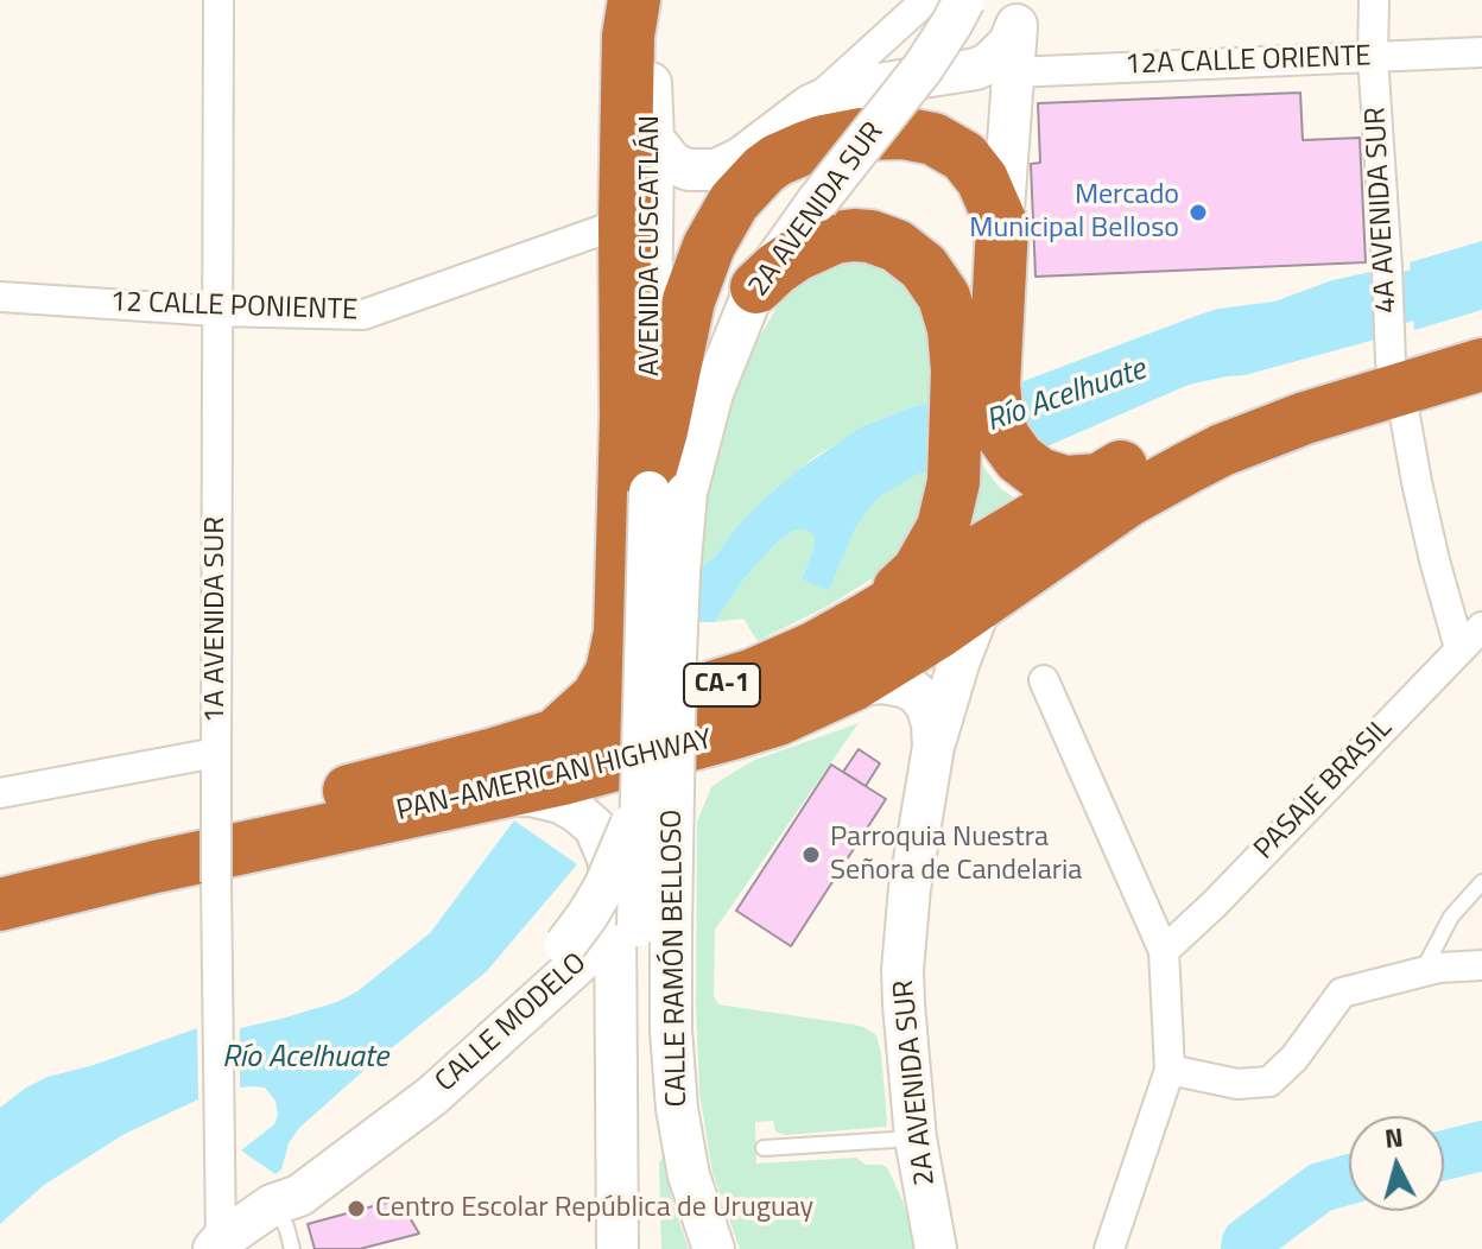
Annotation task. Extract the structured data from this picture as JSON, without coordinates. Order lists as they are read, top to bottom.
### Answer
{
  "streets": {
    "highway": ["CA-1", "PAN-AMERICAN HIGHWAY"],
    "main road": [
      "2A AVENIDA SUR",
      "AVENIDA CUSCATLÁN",
      "CALLE RAMÓN BELLOSO",
      "CALLE MODELO"
    ],
    "street": [
      "12A CALLE ORIENTE",
      "4A AVENIDA SUR",
      "12 CALLE PONIENTE",
      "1A AVENIDA SUR",
      "PASAJE BRASIL"
    ]
  },
  "crossings": [
    ["12A CALLE ORIENTE", "4A AVENIDA SUR"],
    ["2A AVENIDA SUR", "AVENIDA CUSCATLÁN"],
    ["2A AVENIDA SUR", "PAN-AMERICAN HIGHWAY"],
    ["2A AVENIDA SUR", "CALLE RAMÓN BELLOSO"],
    ["4A AVENIDA SUR", "PAN-AMERICAN HIGHWAY"],
    ["4A AVENIDA SUR", "PASAJE BRASIL"],
    ["AVENIDA CUSCATLÁN", "CALLE RAMÓN BELLOSO"],
    ["12 CALLE PONIENTE", "1A AVENIDA SUR"],
    ["1A AVENIDA SUR", "CALLE MODELO"],
    ["CALLE RAMÓN BELLOSO", "CALLE MODELO"]
  ],
  "water": ["Río Acelhuate"],
  "places": ["Mercado Municipal Belloso", "Parroquia Nuestra Señora de Candelaria", "Centro Escolar República de Uruguay"],
  "north": "top"
}
